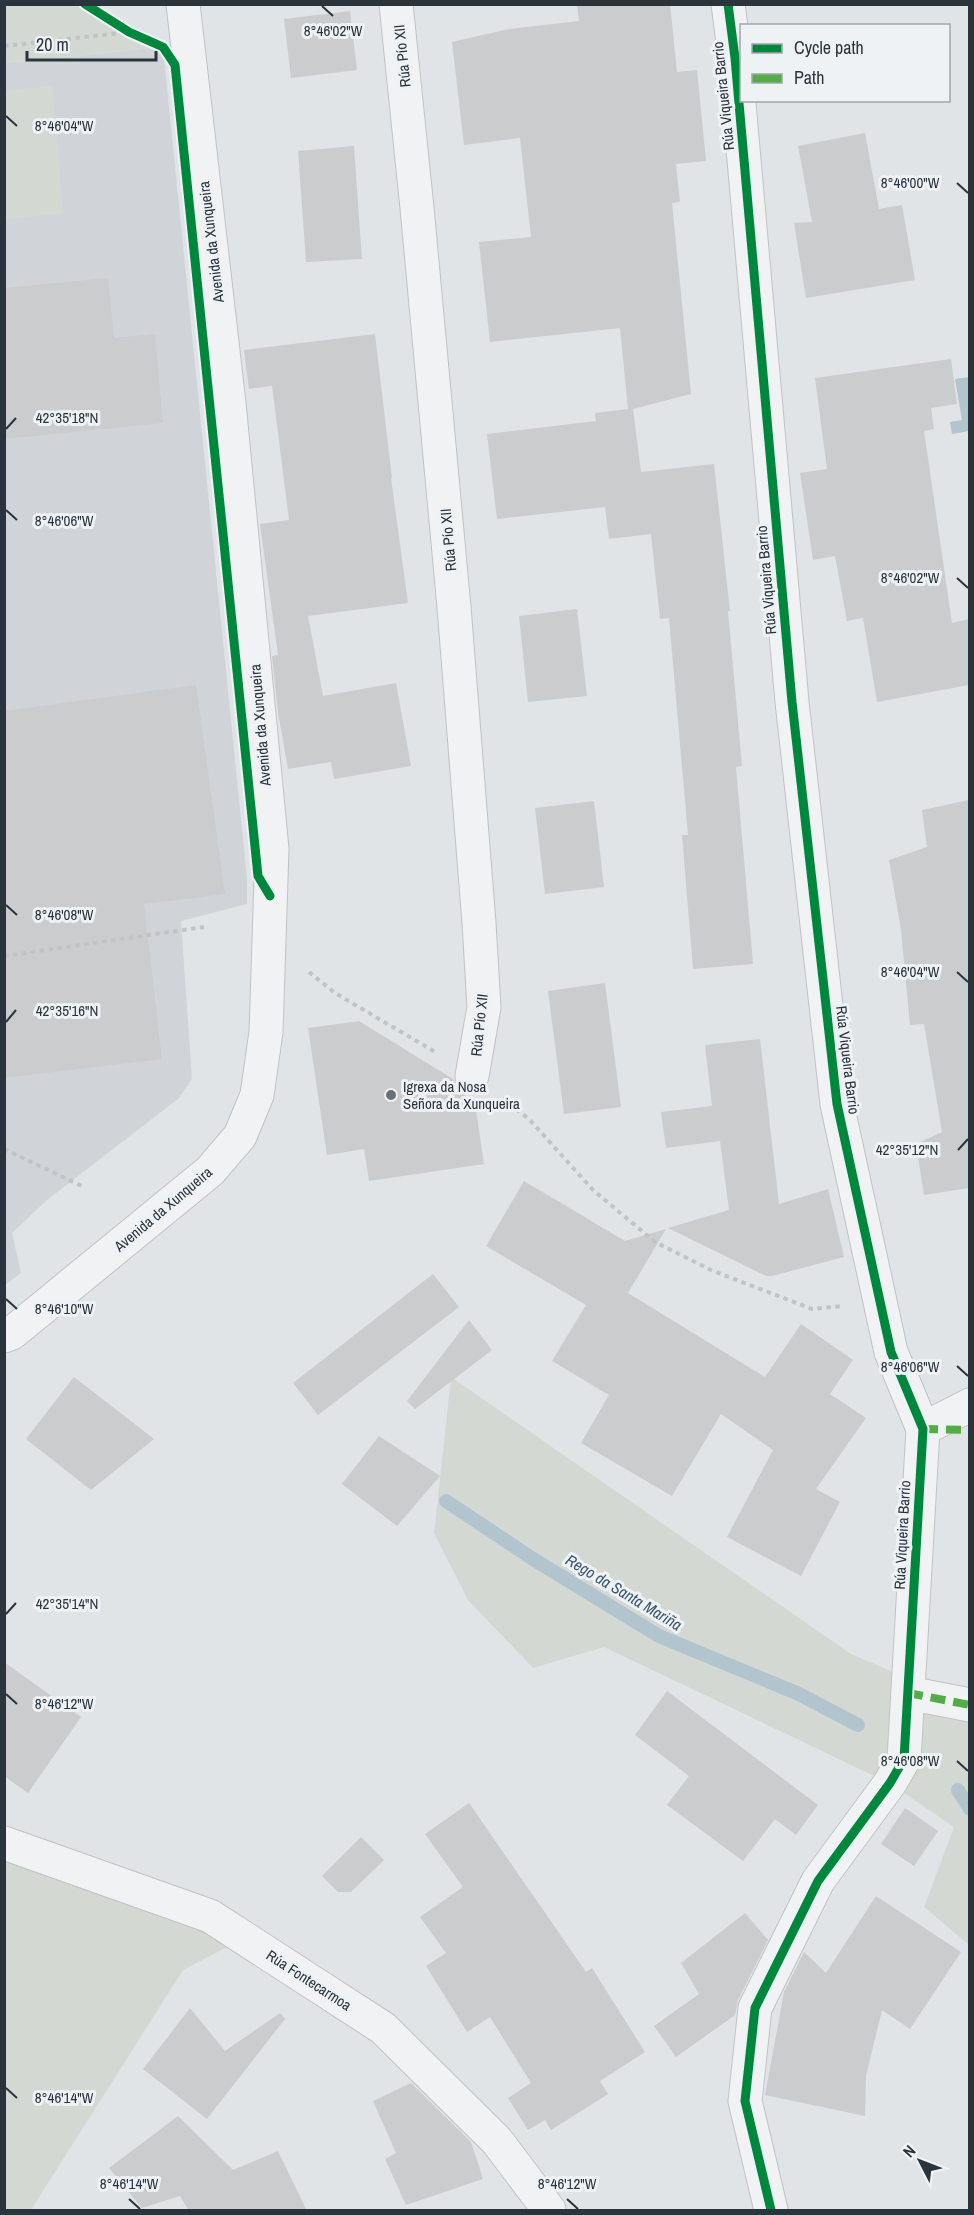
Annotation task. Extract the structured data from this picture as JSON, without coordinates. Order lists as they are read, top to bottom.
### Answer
{
  "streets": {
    "street": [
      "Rúa Pío XII",
      "Rúa Viqueira Barrio",
      "Avenida da Xunqueira",
      "Rúa Fontecarmoa"
    ]
  },
  "water": ["Rego da Santa Mariña"],
  "places": ["Igrexa da Nosa Señora da Xunqueira"],
  "legend": ["Cycle path", "Path"],
  "scale_bar": "20 m",
  "north": "top left",
  "coordinates": [
    "8°46'02\"W",
    "8°46'04\"W",
    "8°46'00\"W",
    "42°35'18\"N",
    "8°46'06\"W",
    "8°46'08\"W",
    "42°35'16\"N",
    "42°35'12\"N",
    "8°46'10\"W",
    "42°35'14\"N",
    "8°46'12\"W",
    "8°46'14\"W"
  ]
}
